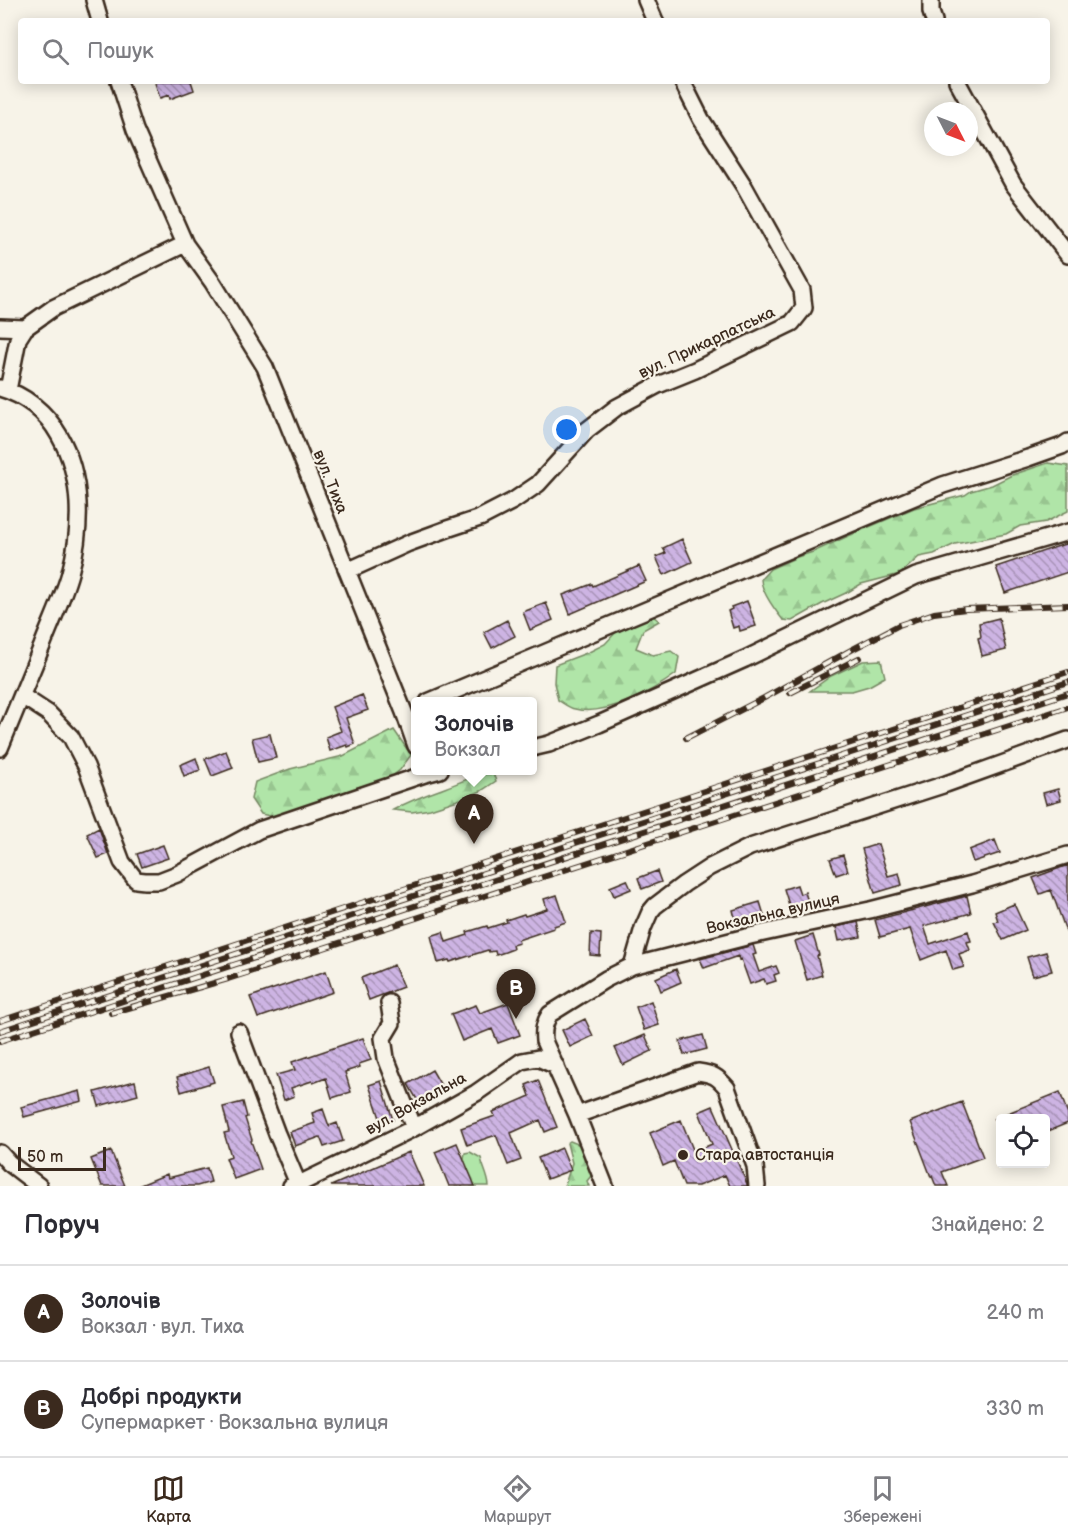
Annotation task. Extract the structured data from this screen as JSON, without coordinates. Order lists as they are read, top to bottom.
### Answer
{
  "streets": {
    "street": [
      "вул. Прикарпатська",
      "вул. Тиха",
      "Вокзальна вулиця",
      "вул. Вокзальна"
    ]
  },
  "crossings": [
    ["вул. Прикарпатська", "вул. Тиха"],
    ["Вокзальна вулиця", "вул. Вокзальна"]
  ],
  "places": ["Стара автостанція"],
  "scale_bar": "50 m",
  "north": "bottom right",
  "page": {
    "search": "Пошук",
    "popup": ["Золочів", "Вокзал"],
    "pins": ["A", "B"],
    "scale": "50 m",
    "heading": ["Поруч", "Знайдено: 2"],
    "list": [
      {
        "mark": "A",
        "name": "Золочів",
        "note": "Вокзал · вул. Тиха",
        "value": "240 m"
      },
      {
        "mark": "B",
        "name": "Добрі продукти",
        "note": "Супермаркет · Вокзальна вулиця",
        "value": "330 m"
      }
    ],
    "nav": ["Карта", "Маршрут", "Збережені"]
  }
}
